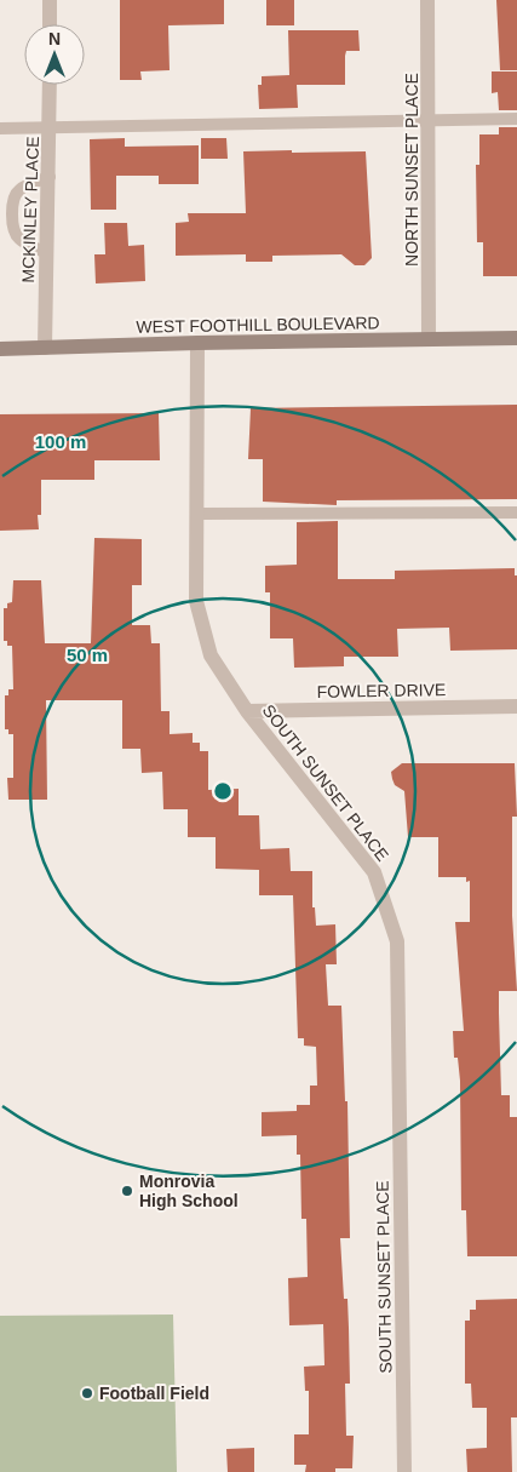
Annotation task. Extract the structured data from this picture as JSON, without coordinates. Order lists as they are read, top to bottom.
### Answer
{
  "streets": {
    "main road": ["WEST FOOTHILL BOULEVARD"],
    "street": [
      "NORTH SUNSET PLACE",
      "MCKINLEY PLACE",
      "FOWLER DRIVE",
      "SOUTH SUNSET PLACE"
    ]
  },
  "crossings": [
    ["NORTH SUNSET PLACE", "WEST FOOTHILL BOULEVARD"],
    ["MCKINLEY PLACE", "WEST FOOTHILL BOULEVARD"],
    ["WEST FOOTHILL BOULEVARD", "SOUTH SUNSET PLACE"],
    ["FOWLER DRIVE", "SOUTH SUNSET PLACE"]
  ],
  "places": ["Monrovia High School", "Football Field"],
  "north": "top",
  "rings": ["100 m", "50 m"]
}
